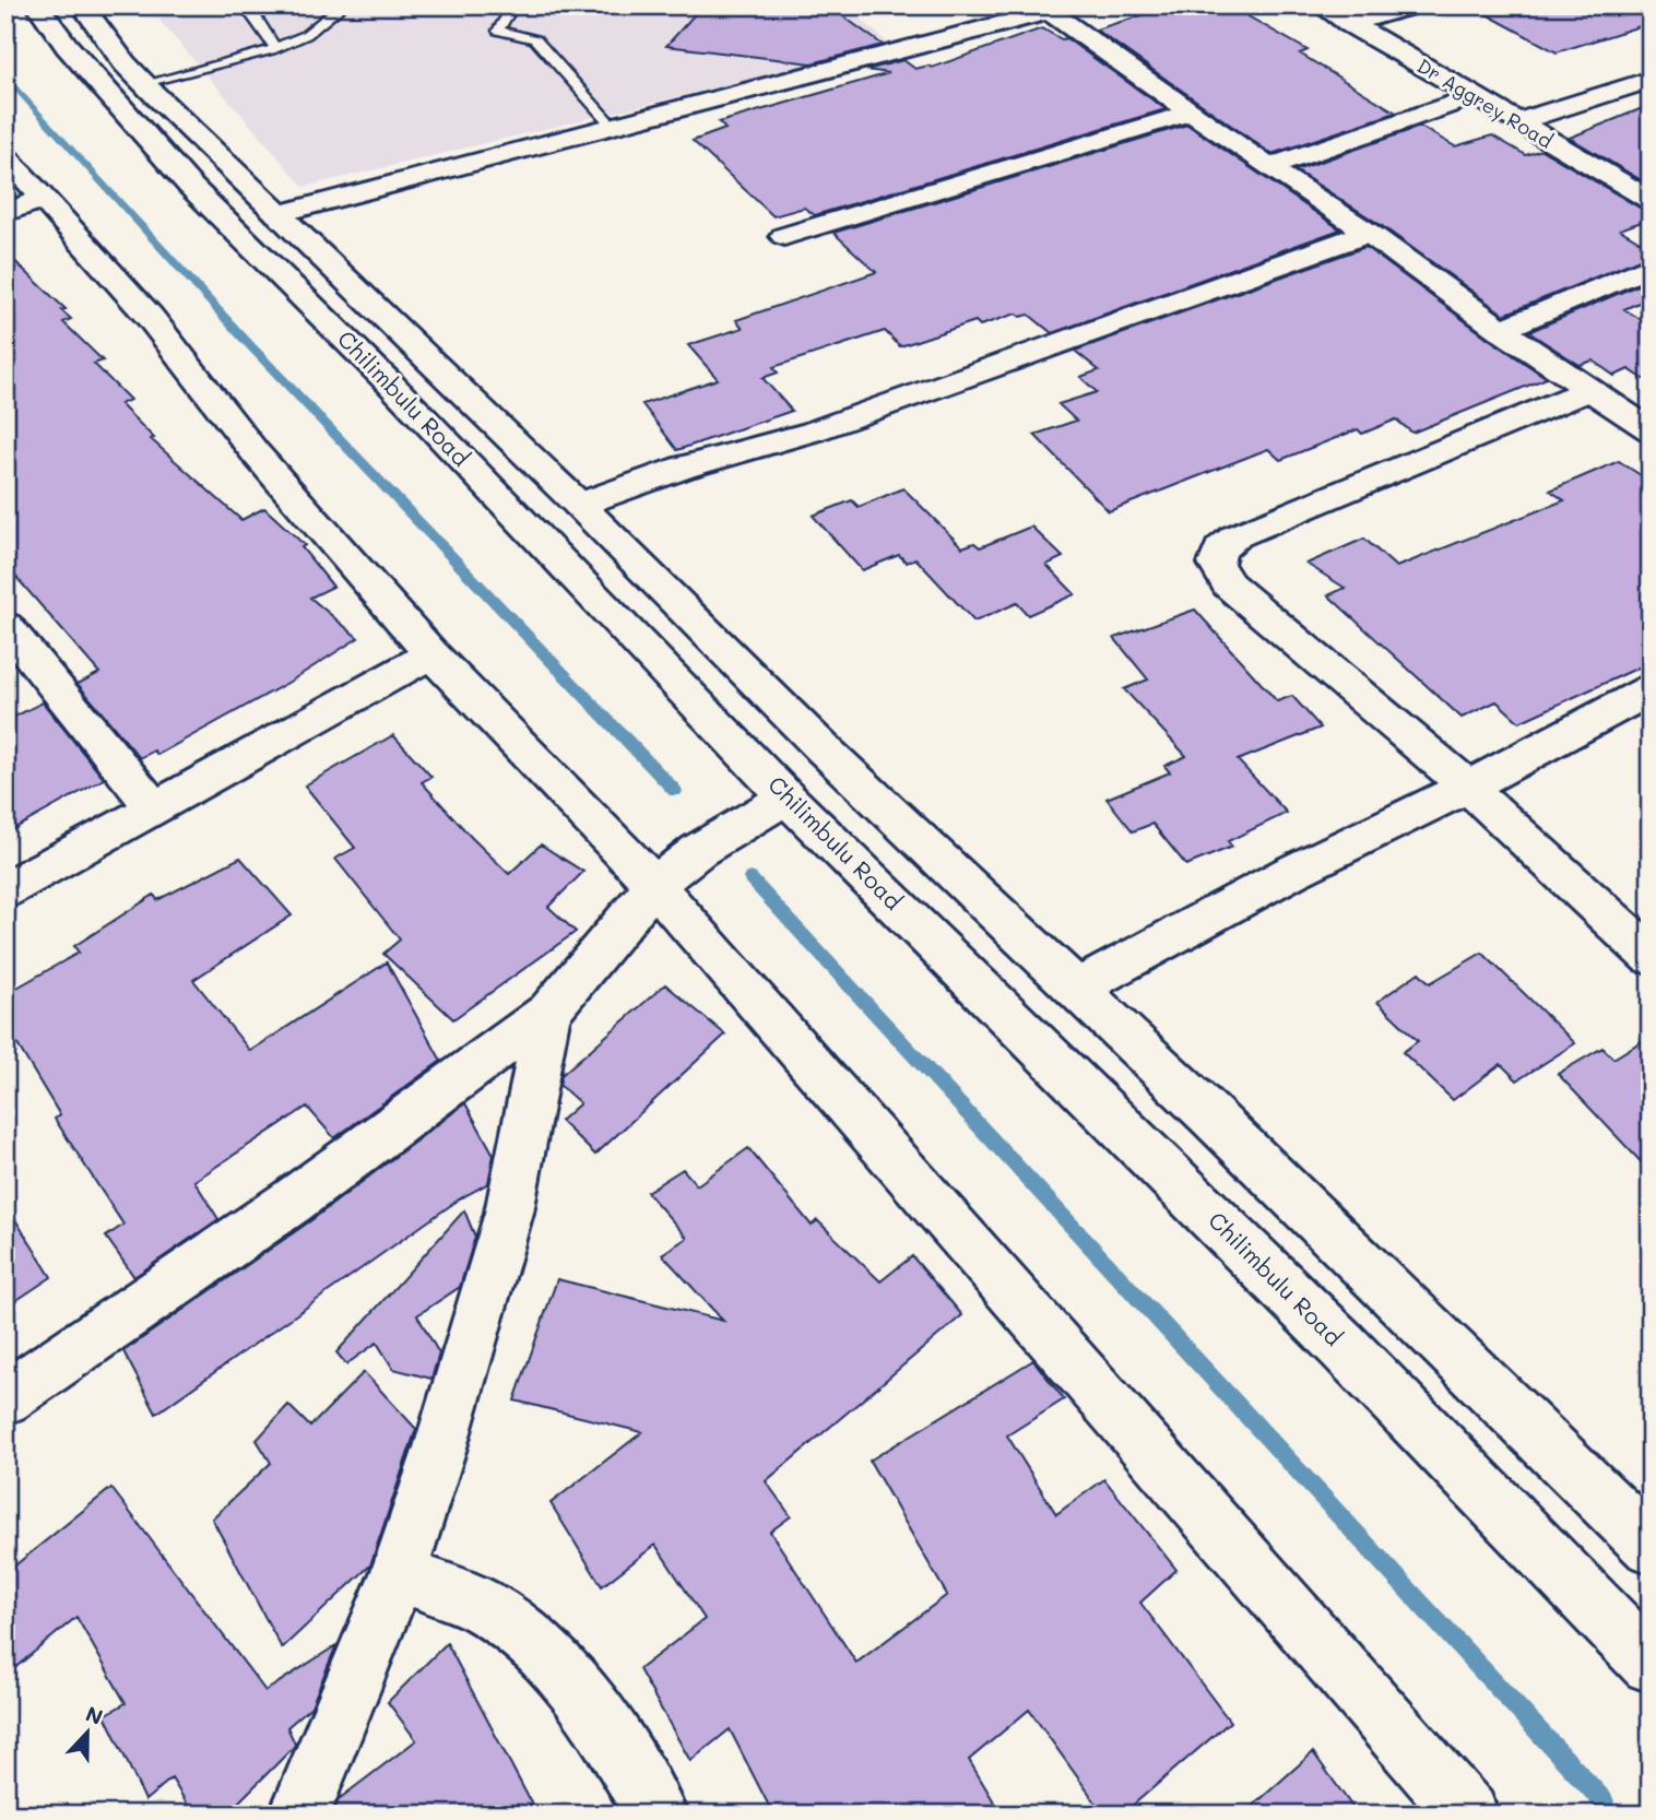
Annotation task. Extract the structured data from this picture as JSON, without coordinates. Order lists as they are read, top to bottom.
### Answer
{
  "streets": {
    "street": ["Dr Aggrey Road", "Chilimbulu Road"]
  },
  "north": "top"
}
